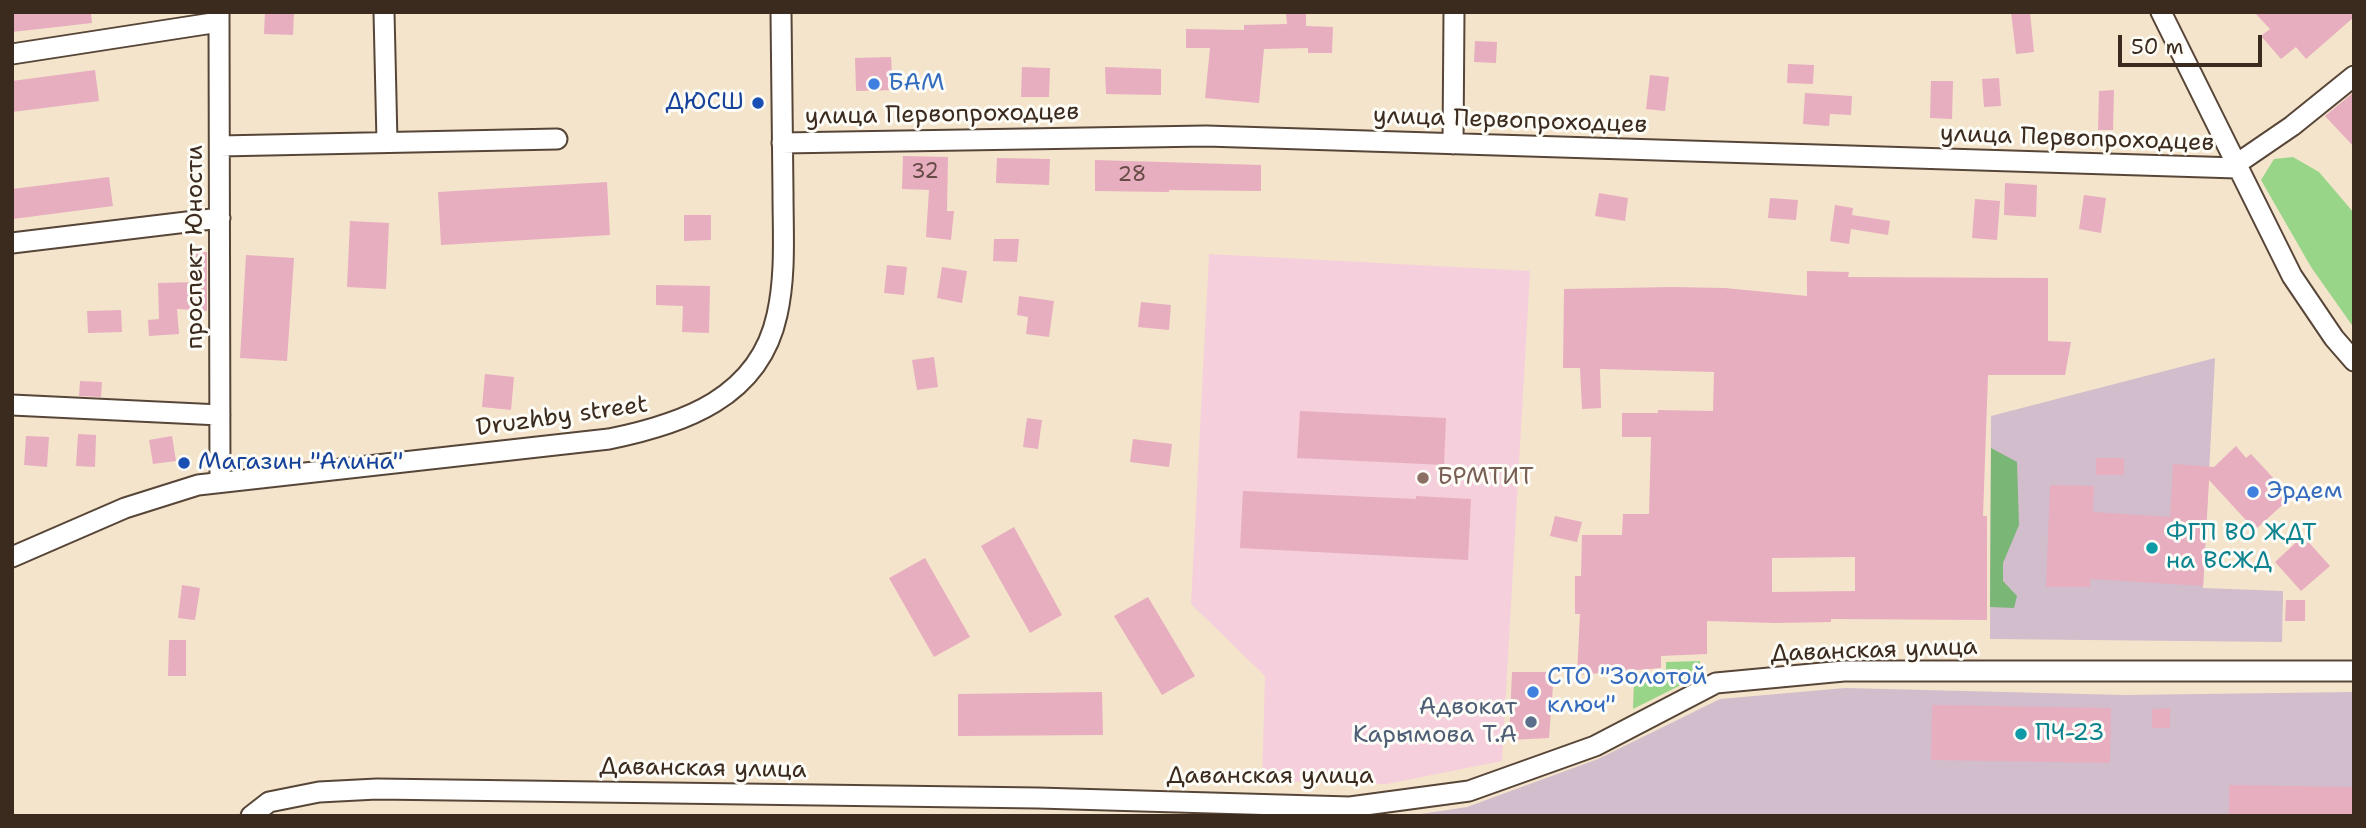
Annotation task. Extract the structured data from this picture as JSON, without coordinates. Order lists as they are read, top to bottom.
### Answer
{
  "streets": {
    "street": [
      "улица Первопроходцев",
      "проспект Юности",
      "Druzhby street",
      "Даванская улица"
    ]
  },
  "crossings": [
    ["улица Первопроходцев", "Druzhby street"],
    ["проспект Юности", "Druzhby street"]
  ],
  "places": [
    "БАМ",
    "ДЮСШ",
    "Магазин \"Алина\"",
    "БРМТИТ",
    "Эрдем",
    "ФГП ВО ЖДТ на ВСЖД",
    "СТО \"Золотой ключ\"",
    "Адвокат Карымова Т.А",
    "ПЧ-23"
  ],
  "house_numbers": ["32", "28"],
  "scale_bar": "50 m"
}
